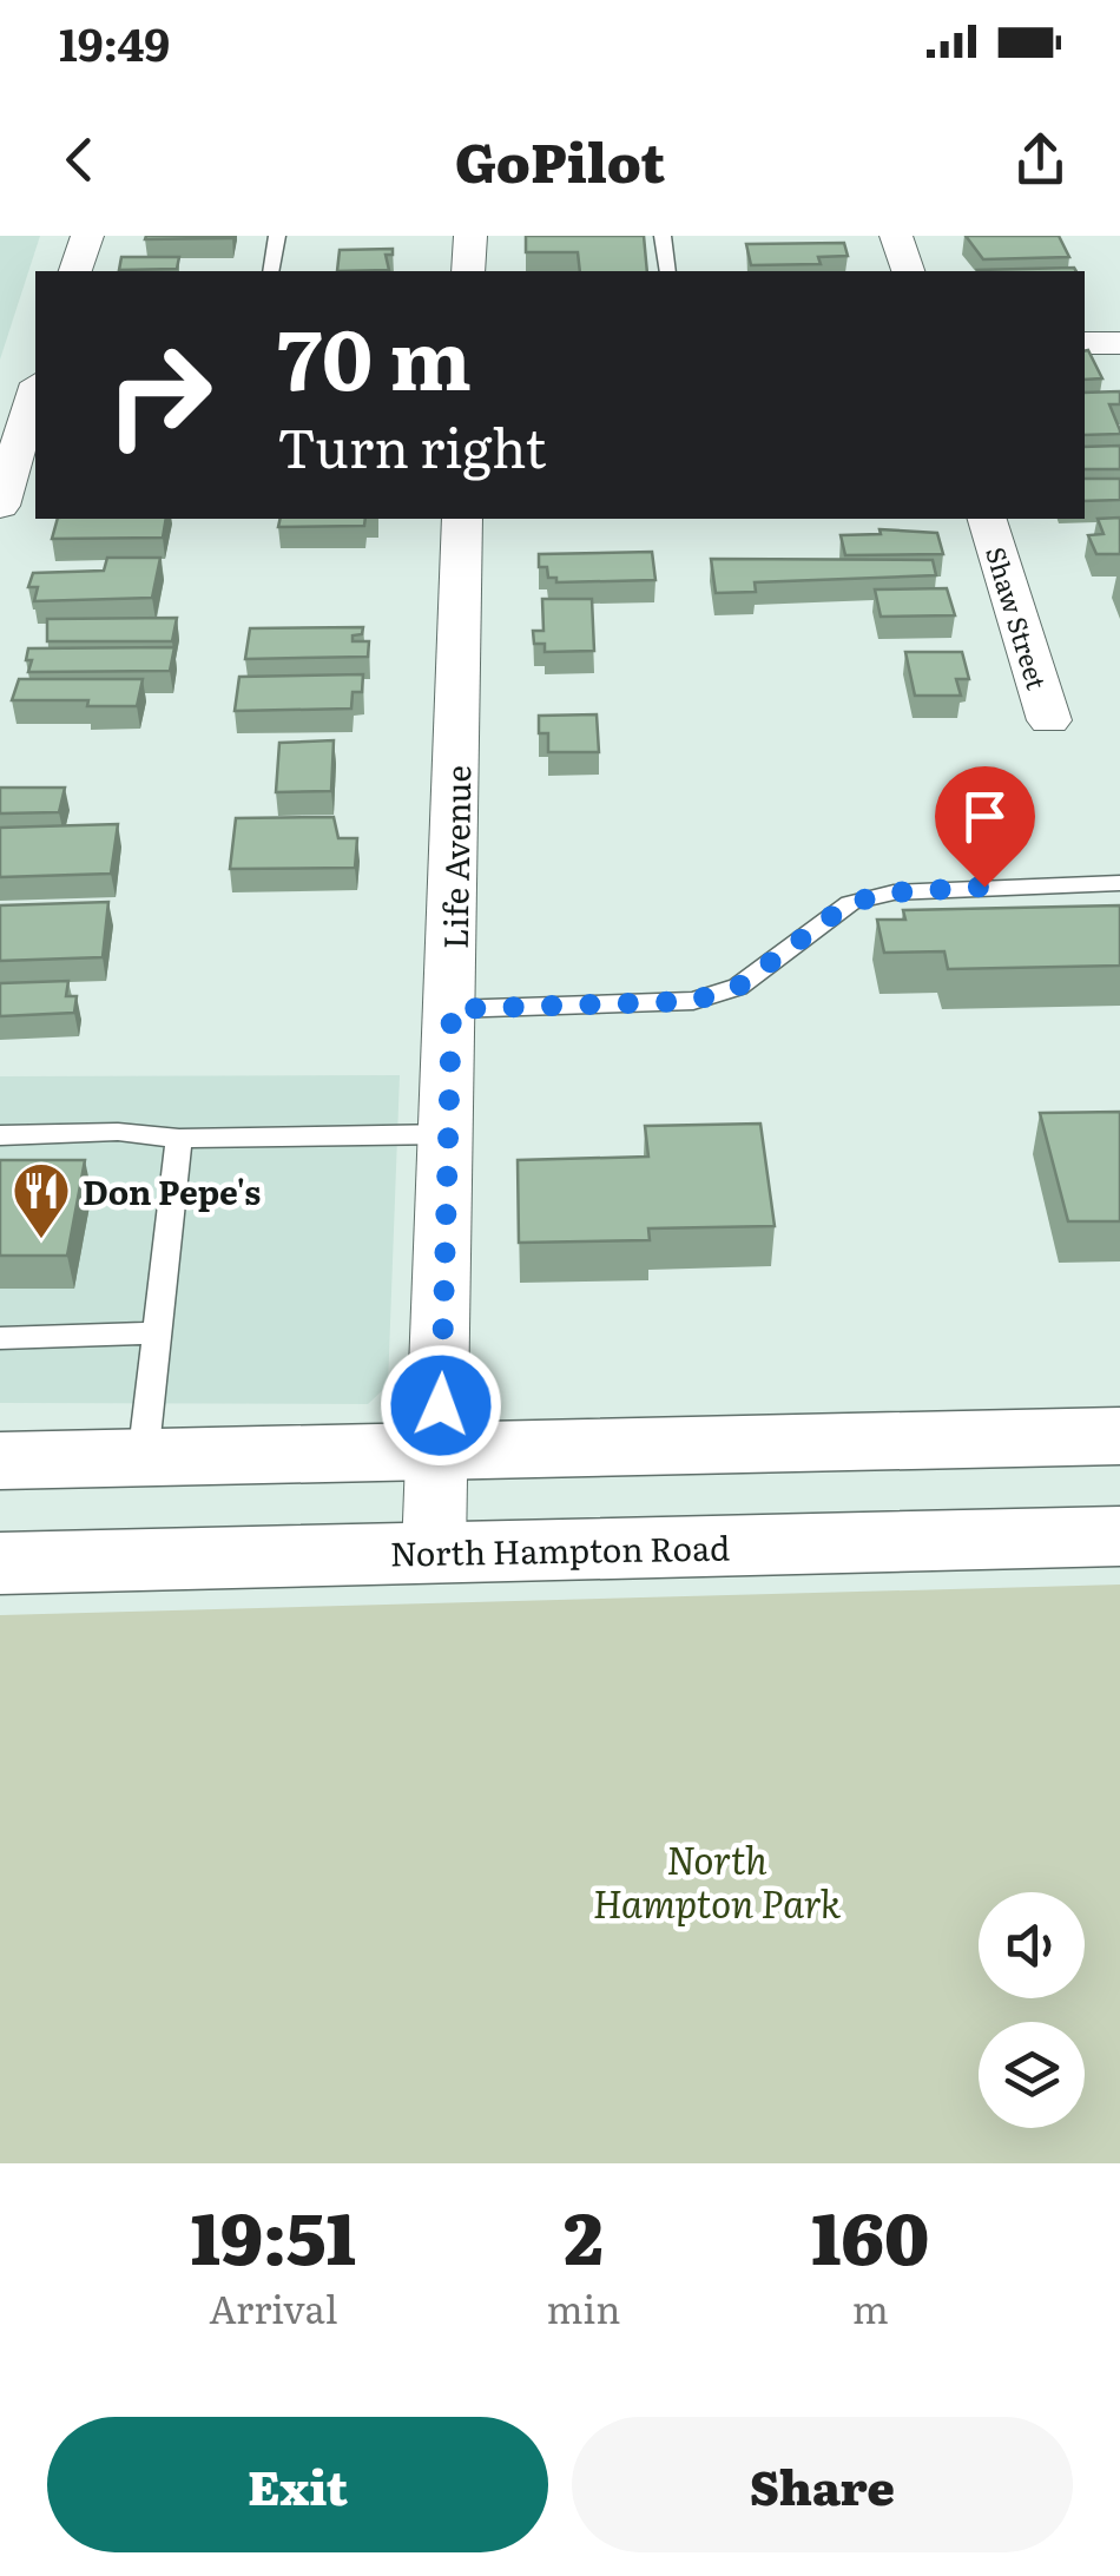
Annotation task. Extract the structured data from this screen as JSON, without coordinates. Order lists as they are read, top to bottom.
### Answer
{
  "streets": {
    "main road": ["North Hampton Road"],
    "street": ["Shaw Street", "Life Avenue"]
  },
  "crossings": [
    ["Life Avenue", "North Hampton Road"]
  ],
  "parks": ["North Hampton Park"],
  "places": {
    "restaurant": ["Don Pepe's"]
  },
  "page": {
    "status": "19:49",
    "header": "GoPilot",
    "turn": ["70 m", "Turn right"],
    "eta": [
      "19:51",
      "Arrival",
      "2",
      "min",
      "160",
      "m"
    ],
    "buttons": ["Exit", "Share"]
  }
}
